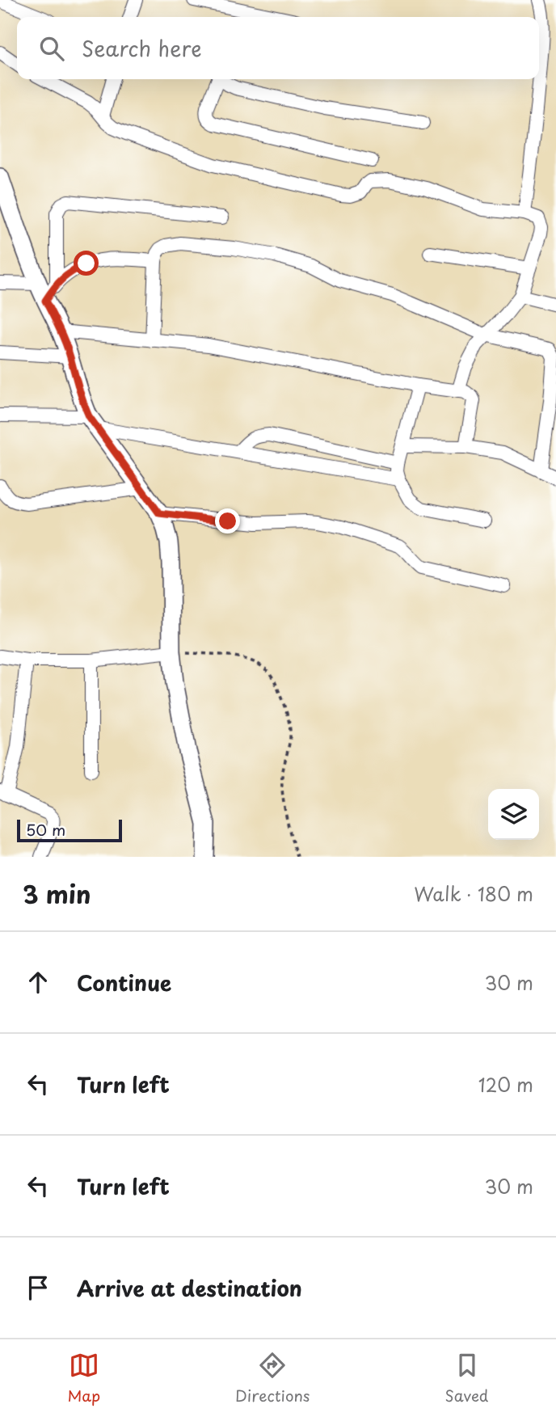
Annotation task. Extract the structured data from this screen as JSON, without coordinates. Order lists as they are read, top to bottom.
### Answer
{
  "scale_bar": "50 m",
  "page": {
    "search": "Search here",
    "scale": "50 m",
    "heading": ["3 min", "Walk · 180 m"],
    "list": [
      ["Continue", "30 m"],
      ["Turn left", "120 m"],
      ["Turn left", "30 m"],
      "Arrive at destination"
    ],
    "nav": ["Map", "Directions", "Saved"]
  }
}
